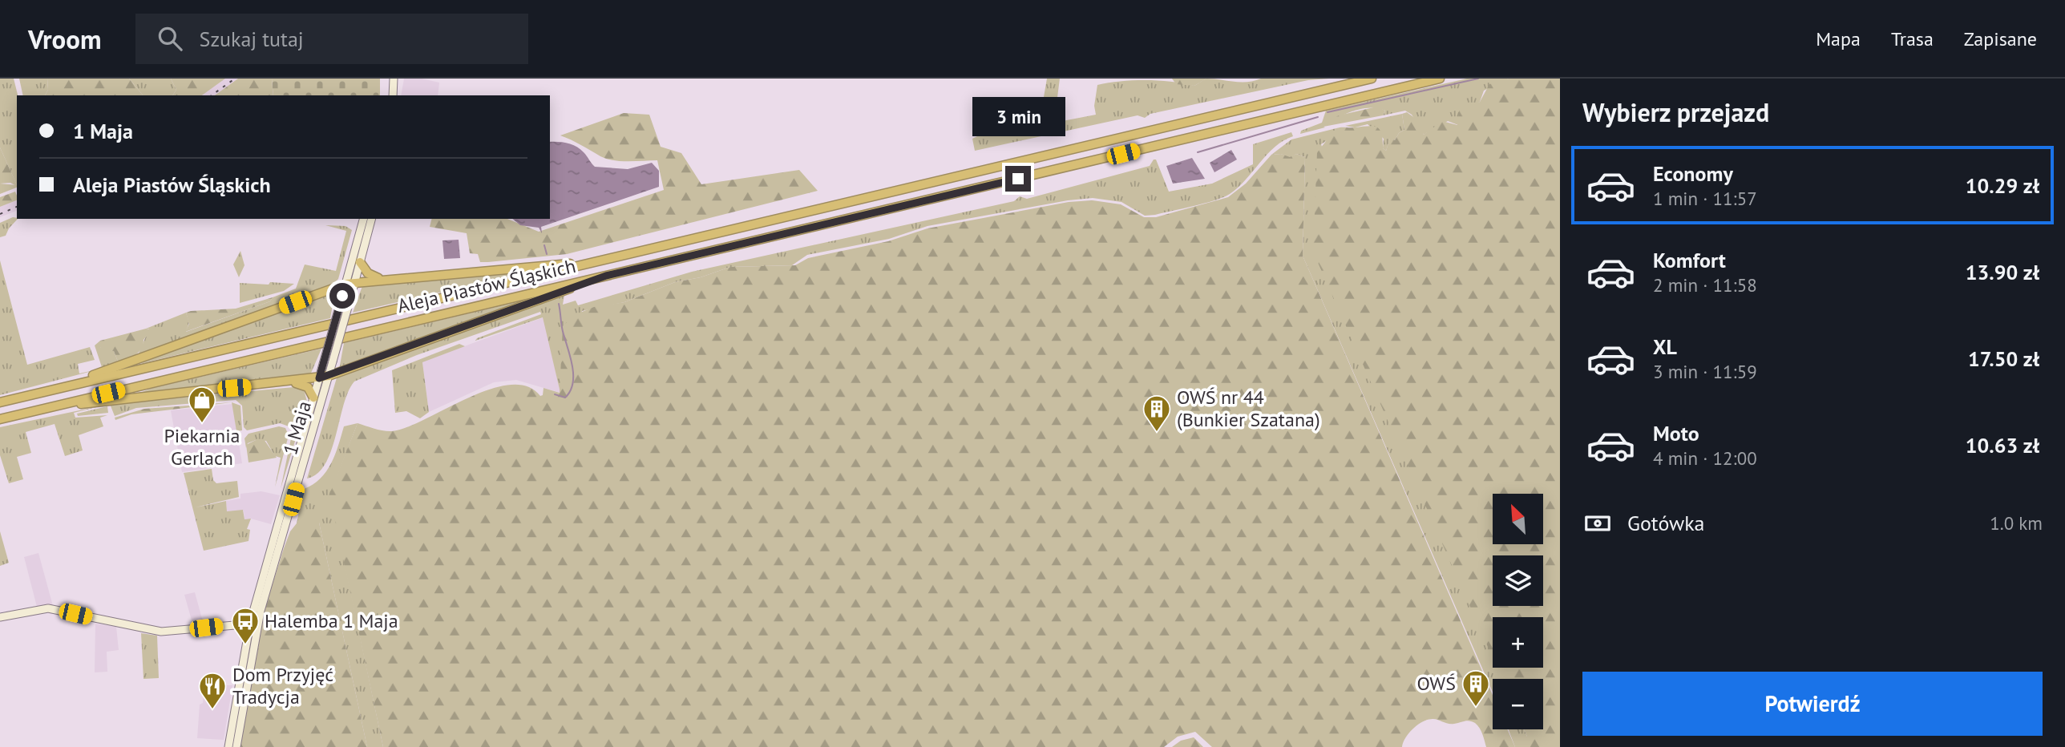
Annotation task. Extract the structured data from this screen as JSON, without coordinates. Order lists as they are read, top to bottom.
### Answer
{
  "streets": {
    "highway": ["Aleja Piastów Śląskich"],
    "main road": ["1 Maja"]
  },
  "places": {
    "shop": ["Piekarnia Gerlach"],
    "building": ["OWŚ nr 44 (Bunkier Szatana)", "OWŚ"],
    "bus stop": ["Halemba 1 Maja"],
    "restaurant": ["Dom Przyjęć Tradycja"]
  },
  "north": "top left",
  "page": {
    "header": "Vroom",
    "search": "Szukaj tutaj",
    "nav": ["Mapa", "Trasa", "Zapisane"],
    "heading": "Wybierz przejazd",
    "banner": ["1 Maja", "Aleja Piastów Śląskich"],
    "bubble": "3 min",
    "list": [
      {
        "name": "Economy",
        "note": "1 min · 11:57",
        "value": "10.29 zł"
      },
      {
        "name": "Komfort",
        "note": "2 min · 11:58",
        "value": "13.90 zł"
      },
      {
        "name": "XL",
        "note": "3 min · 11:59",
        "value": "17.50 zł"
      },
      {
        "name": "Moto",
        "note": "4 min · 12:00",
        "value": "10.63 zł"
      }
    ],
    "pay": ["Gotówka", "1.0 km"],
    "map_buttons": ["+", "−"],
    "buttons": "Potwierdź"
  }
}
